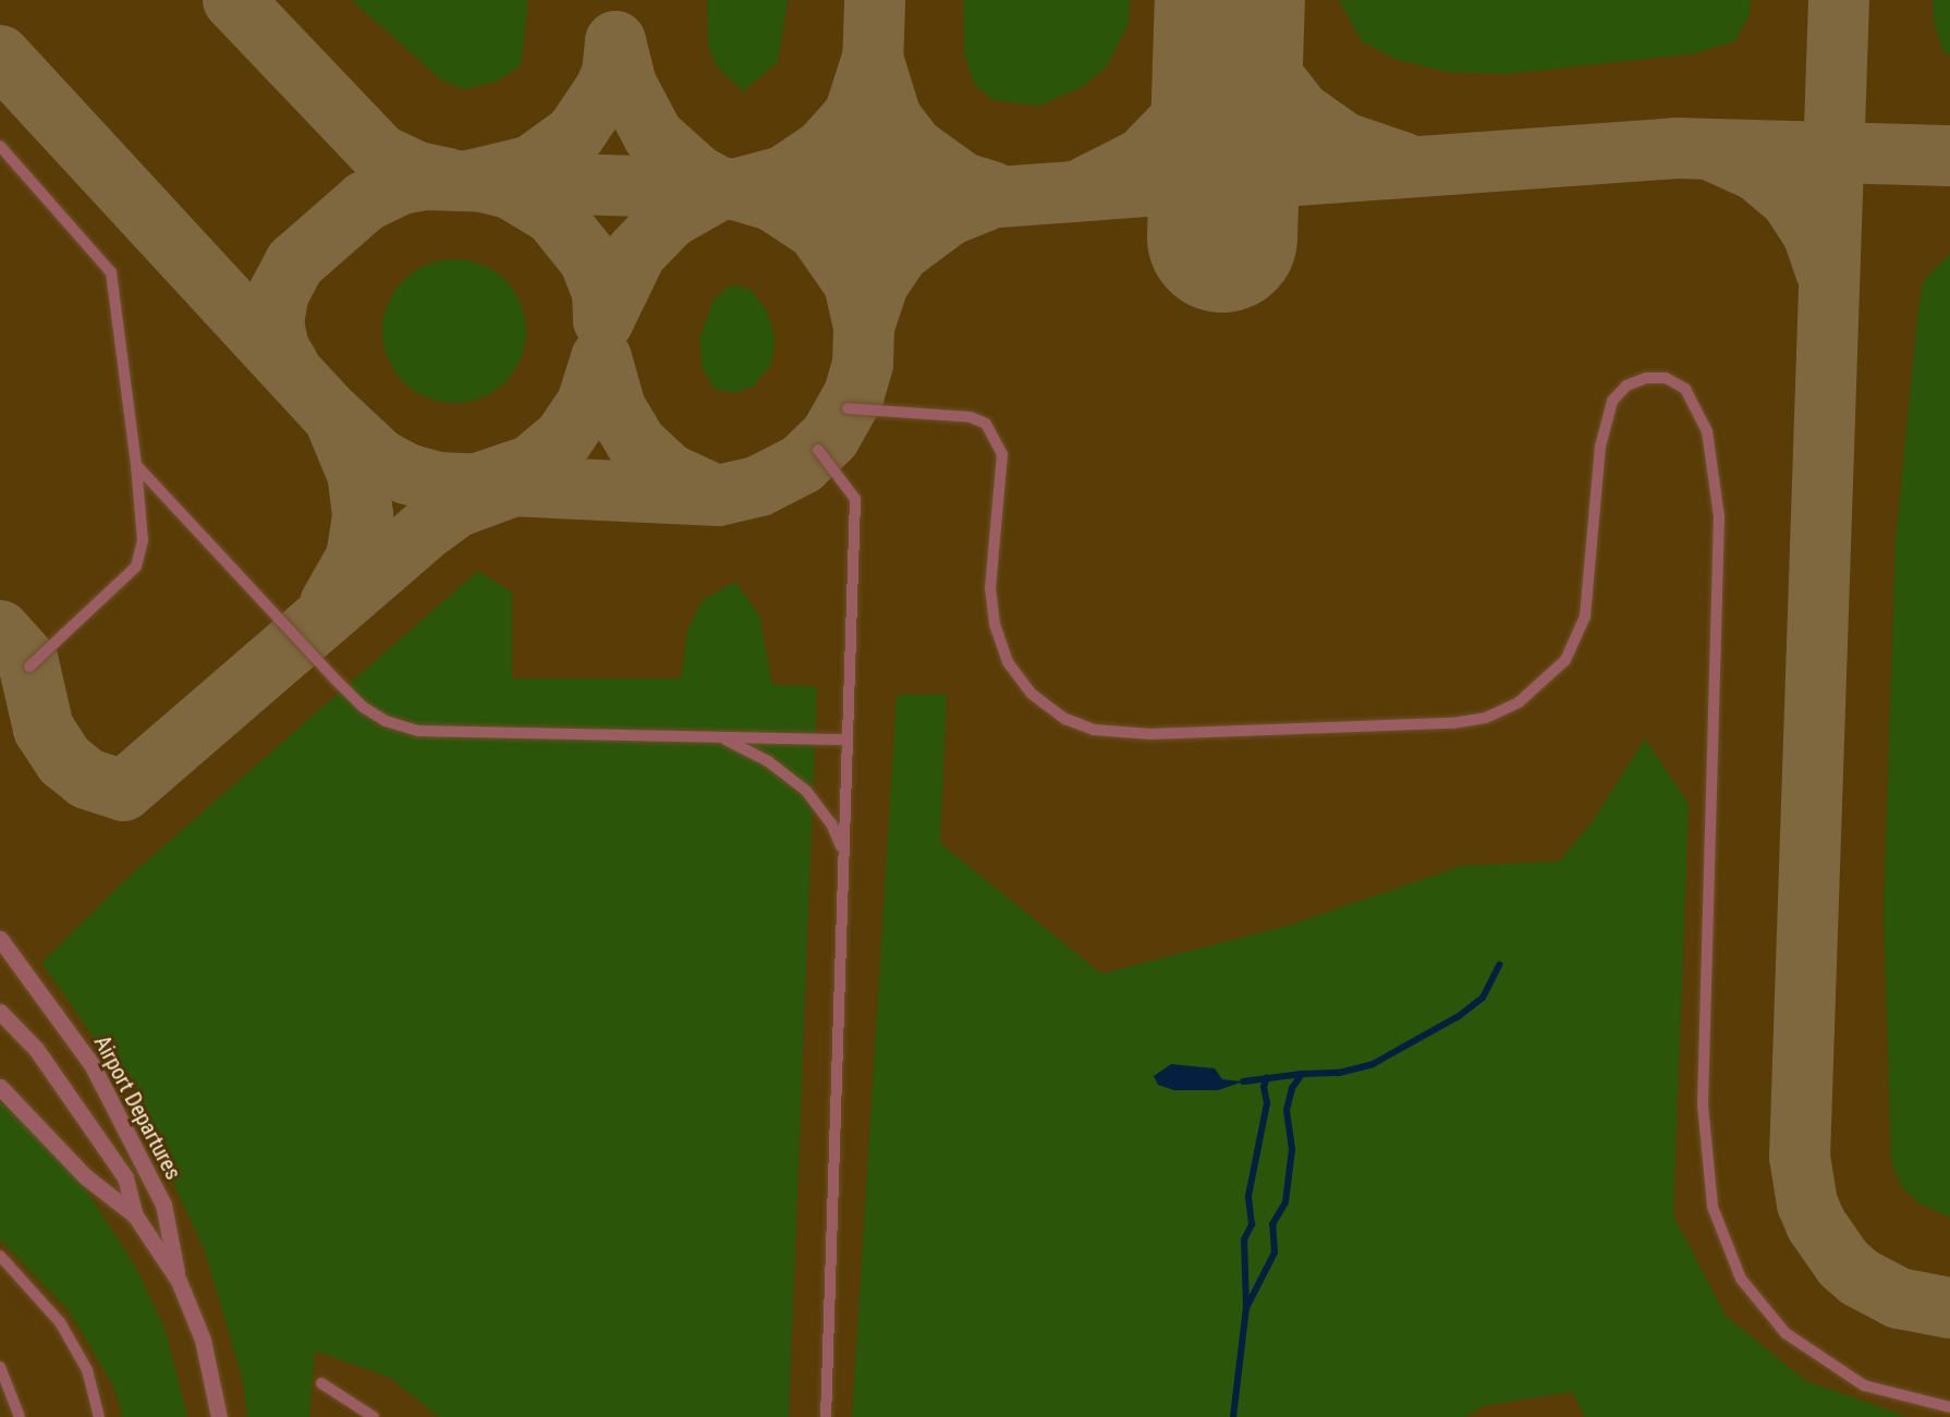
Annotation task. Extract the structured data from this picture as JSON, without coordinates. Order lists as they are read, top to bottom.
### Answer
{
  "streets": {
    "street": ["Airport Departures"]
  }
}
